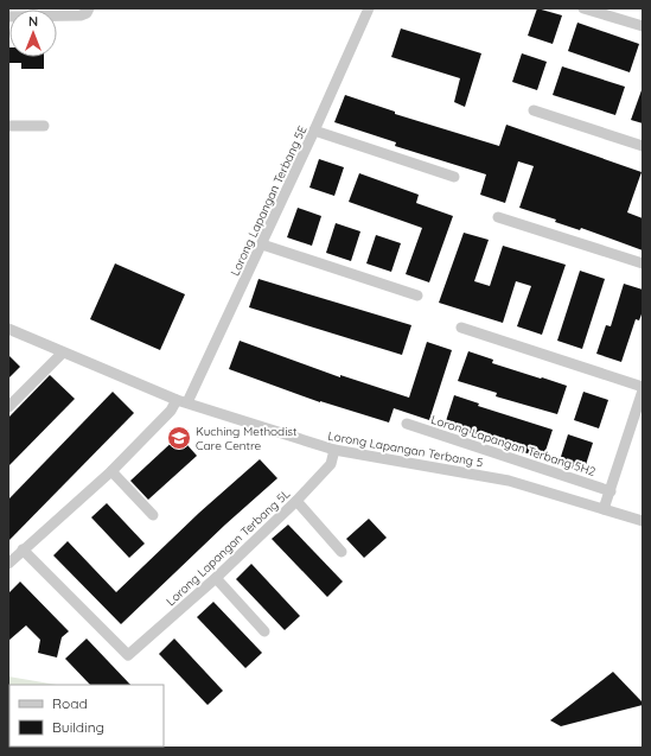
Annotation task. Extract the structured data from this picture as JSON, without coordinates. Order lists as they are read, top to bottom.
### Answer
{
  "streets": {
    "street": [
      "Lorong Lapangan Terbang 5E",
      "Lorong Lapangan Terbang 5H2",
      "Lorong Lapangan Terbang 5",
      "Lorong Lapangan Terbang 5L"
    ]
  },
  "crossings": [
    ["Lorong Lapangan Terbang 5E", "Lorong Lapangan Terbang 5"],
    ["Lorong Lapangan Terbang 5", "Lorong Lapangan Terbang 5L"]
  ],
  "places": {
    "school or university": ["Kuching Methodist Care Centre"]
  },
  "legend": ["Road", "Building"],
  "north": "top"
}
